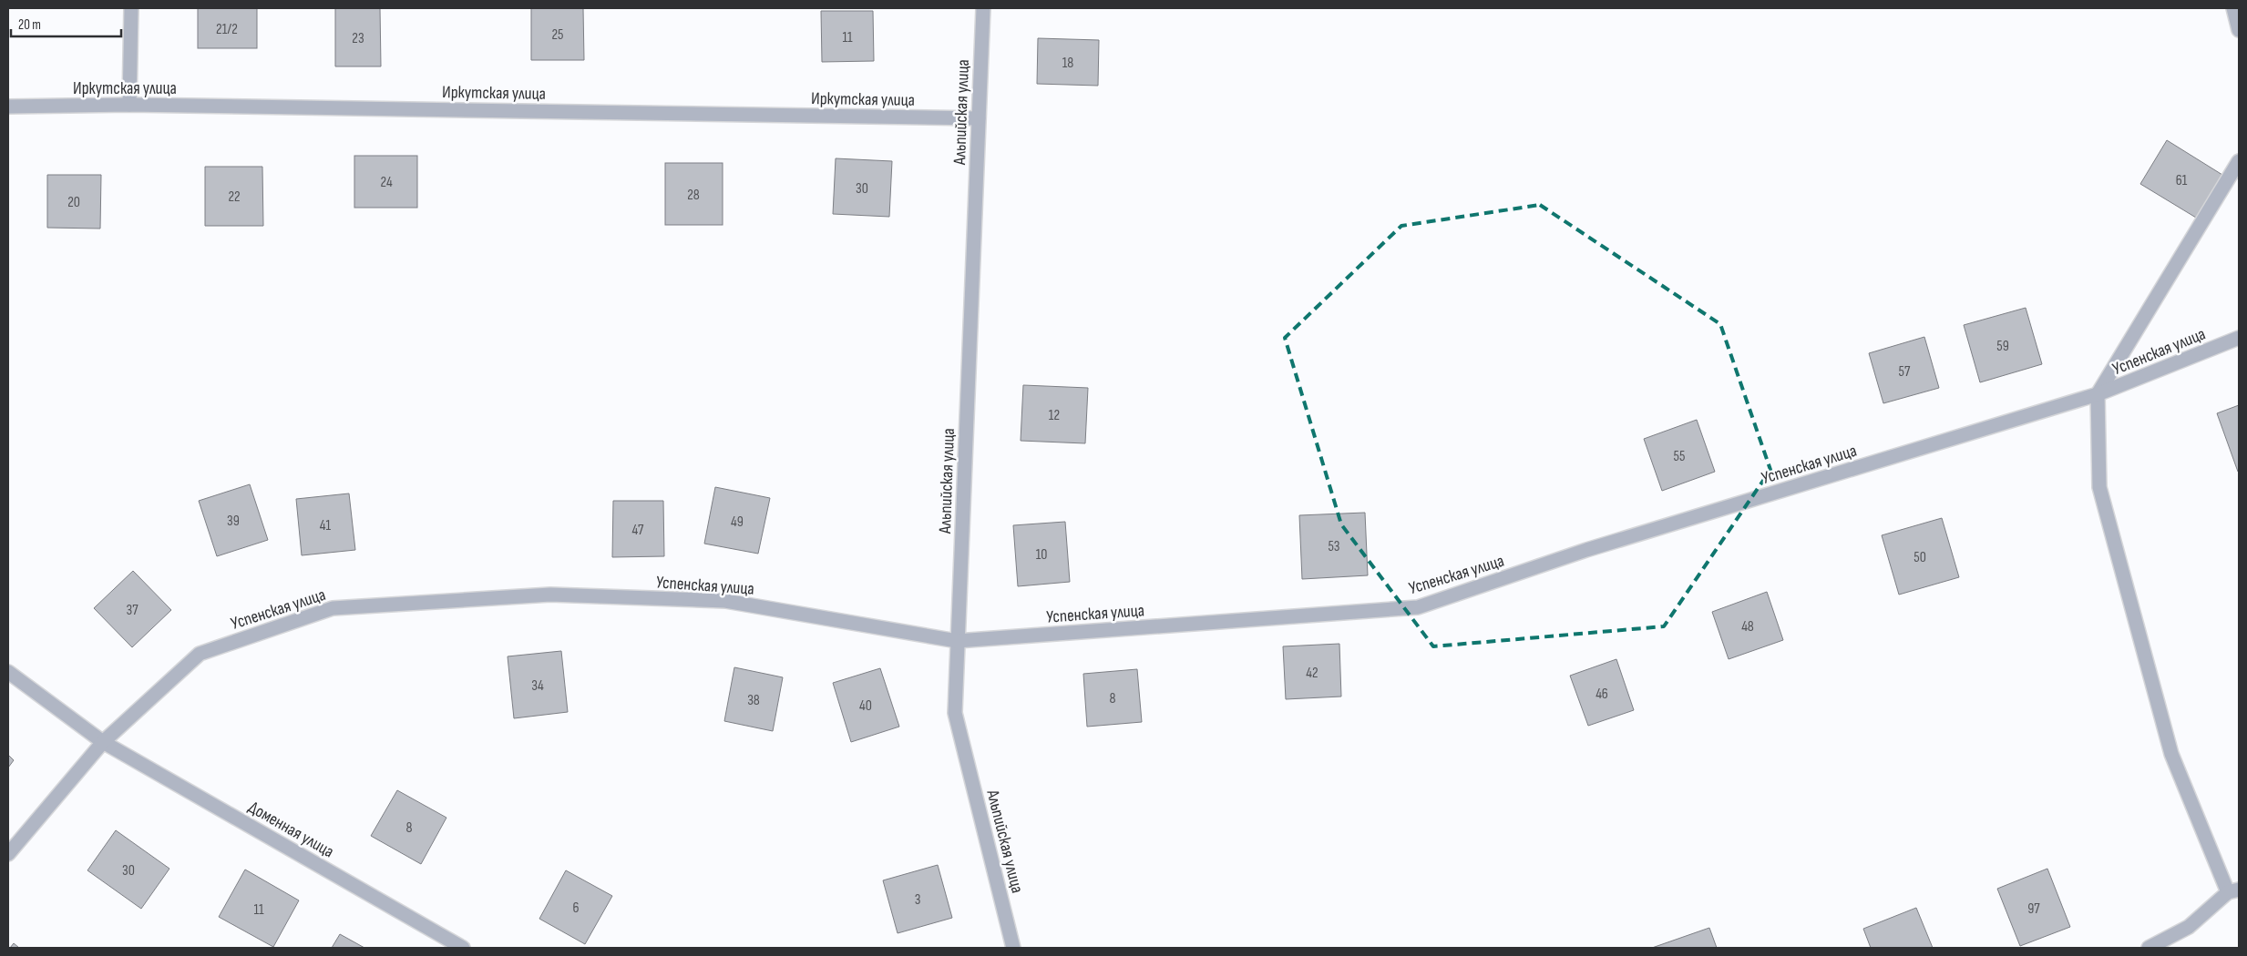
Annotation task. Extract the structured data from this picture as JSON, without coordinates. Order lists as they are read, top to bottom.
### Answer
{
  "streets": {
    "street": [
      "Иркутская улица",
      "Альпийская улица",
      "Успенская улица",
      "Доменная улица"
    ]
  },
  "crossings": [
    ["Иркутская улица", "Альпийская улица"],
    ["Альпийская улица", "Успенская улица"],
    ["Успенская улица", "Доменная улица"]
  ],
  "house_numbers": [
    "21/2",
    "25",
    "11",
    "23",
    "18",
    "61",
    "24",
    "30",
    "28",
    "22",
    "20",
    "59",
    "57",
    "12",
    "55",
    "39",
    "49",
    "41",
    "47",
    "53",
    "10",
    "50",
    "37",
    "48",
    "42",
    "34",
    "46",
    "8",
    "38",
    "40",
    "8",
    "30",
    "3",
    "6",
    "97",
    "11"
  ],
  "scale_bar": "20 m"
}
